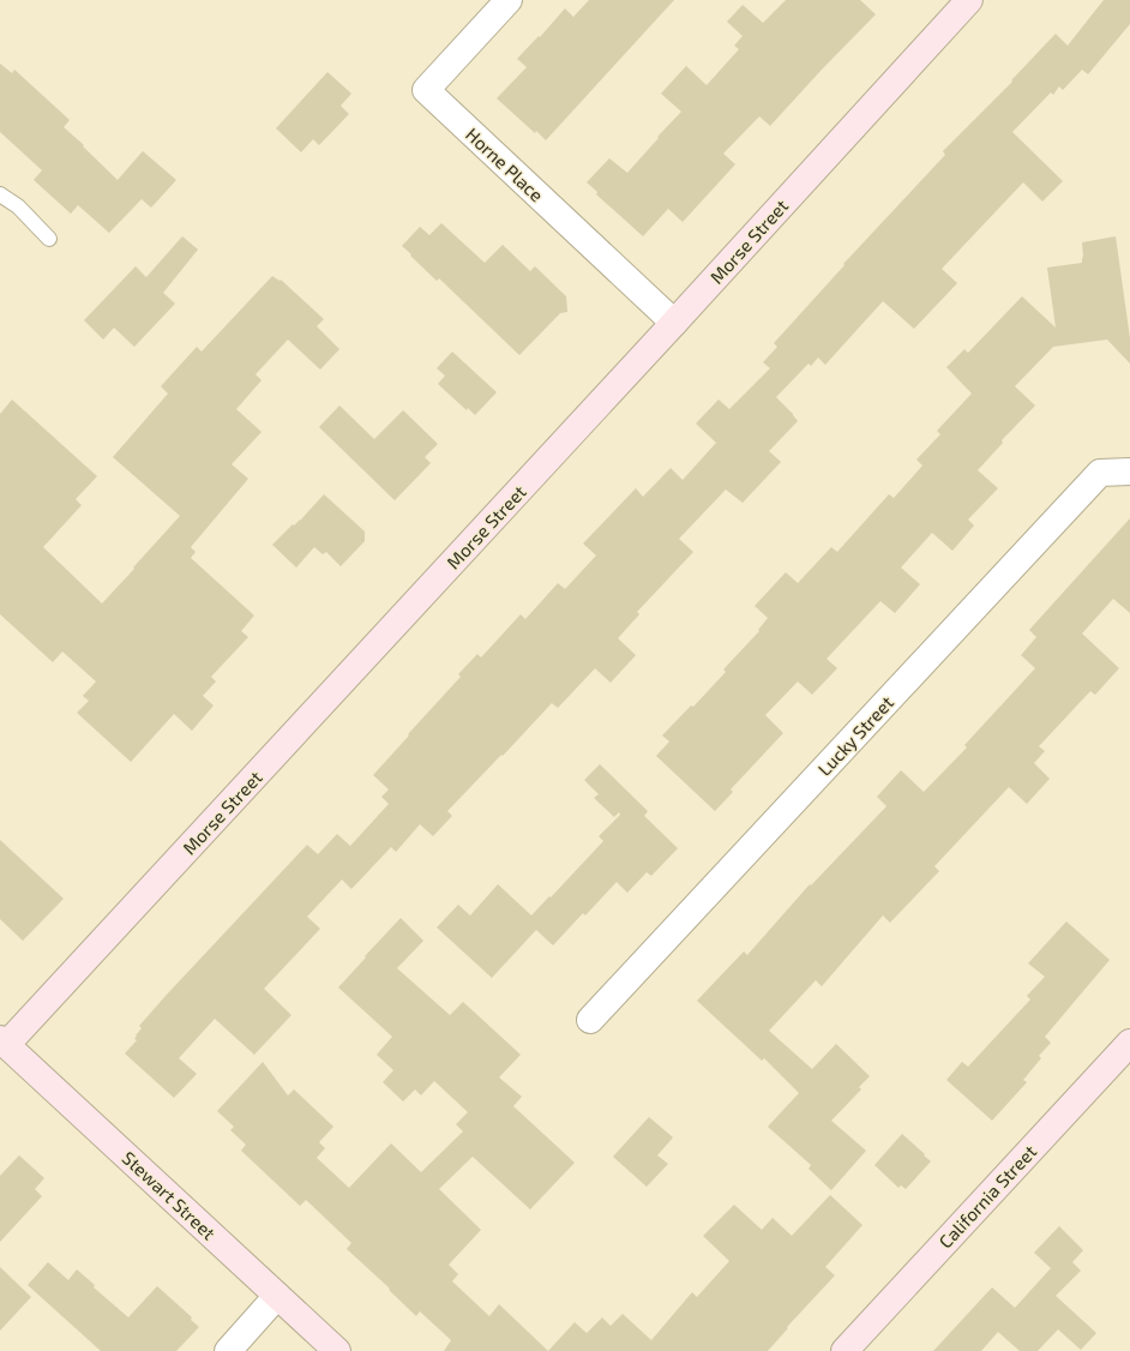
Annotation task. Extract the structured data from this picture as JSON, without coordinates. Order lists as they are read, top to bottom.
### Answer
{
  "streets": {
    "street": [
      "Horne Place",
      "Morse Street",
      "Lucky Street",
      "Stewart Street",
      "California Street"
    ]
  },
  "crossings": [
    ["Horne Place", "Morse Street"],
    ["Morse Street", "Stewart Street"]
  ]
}
